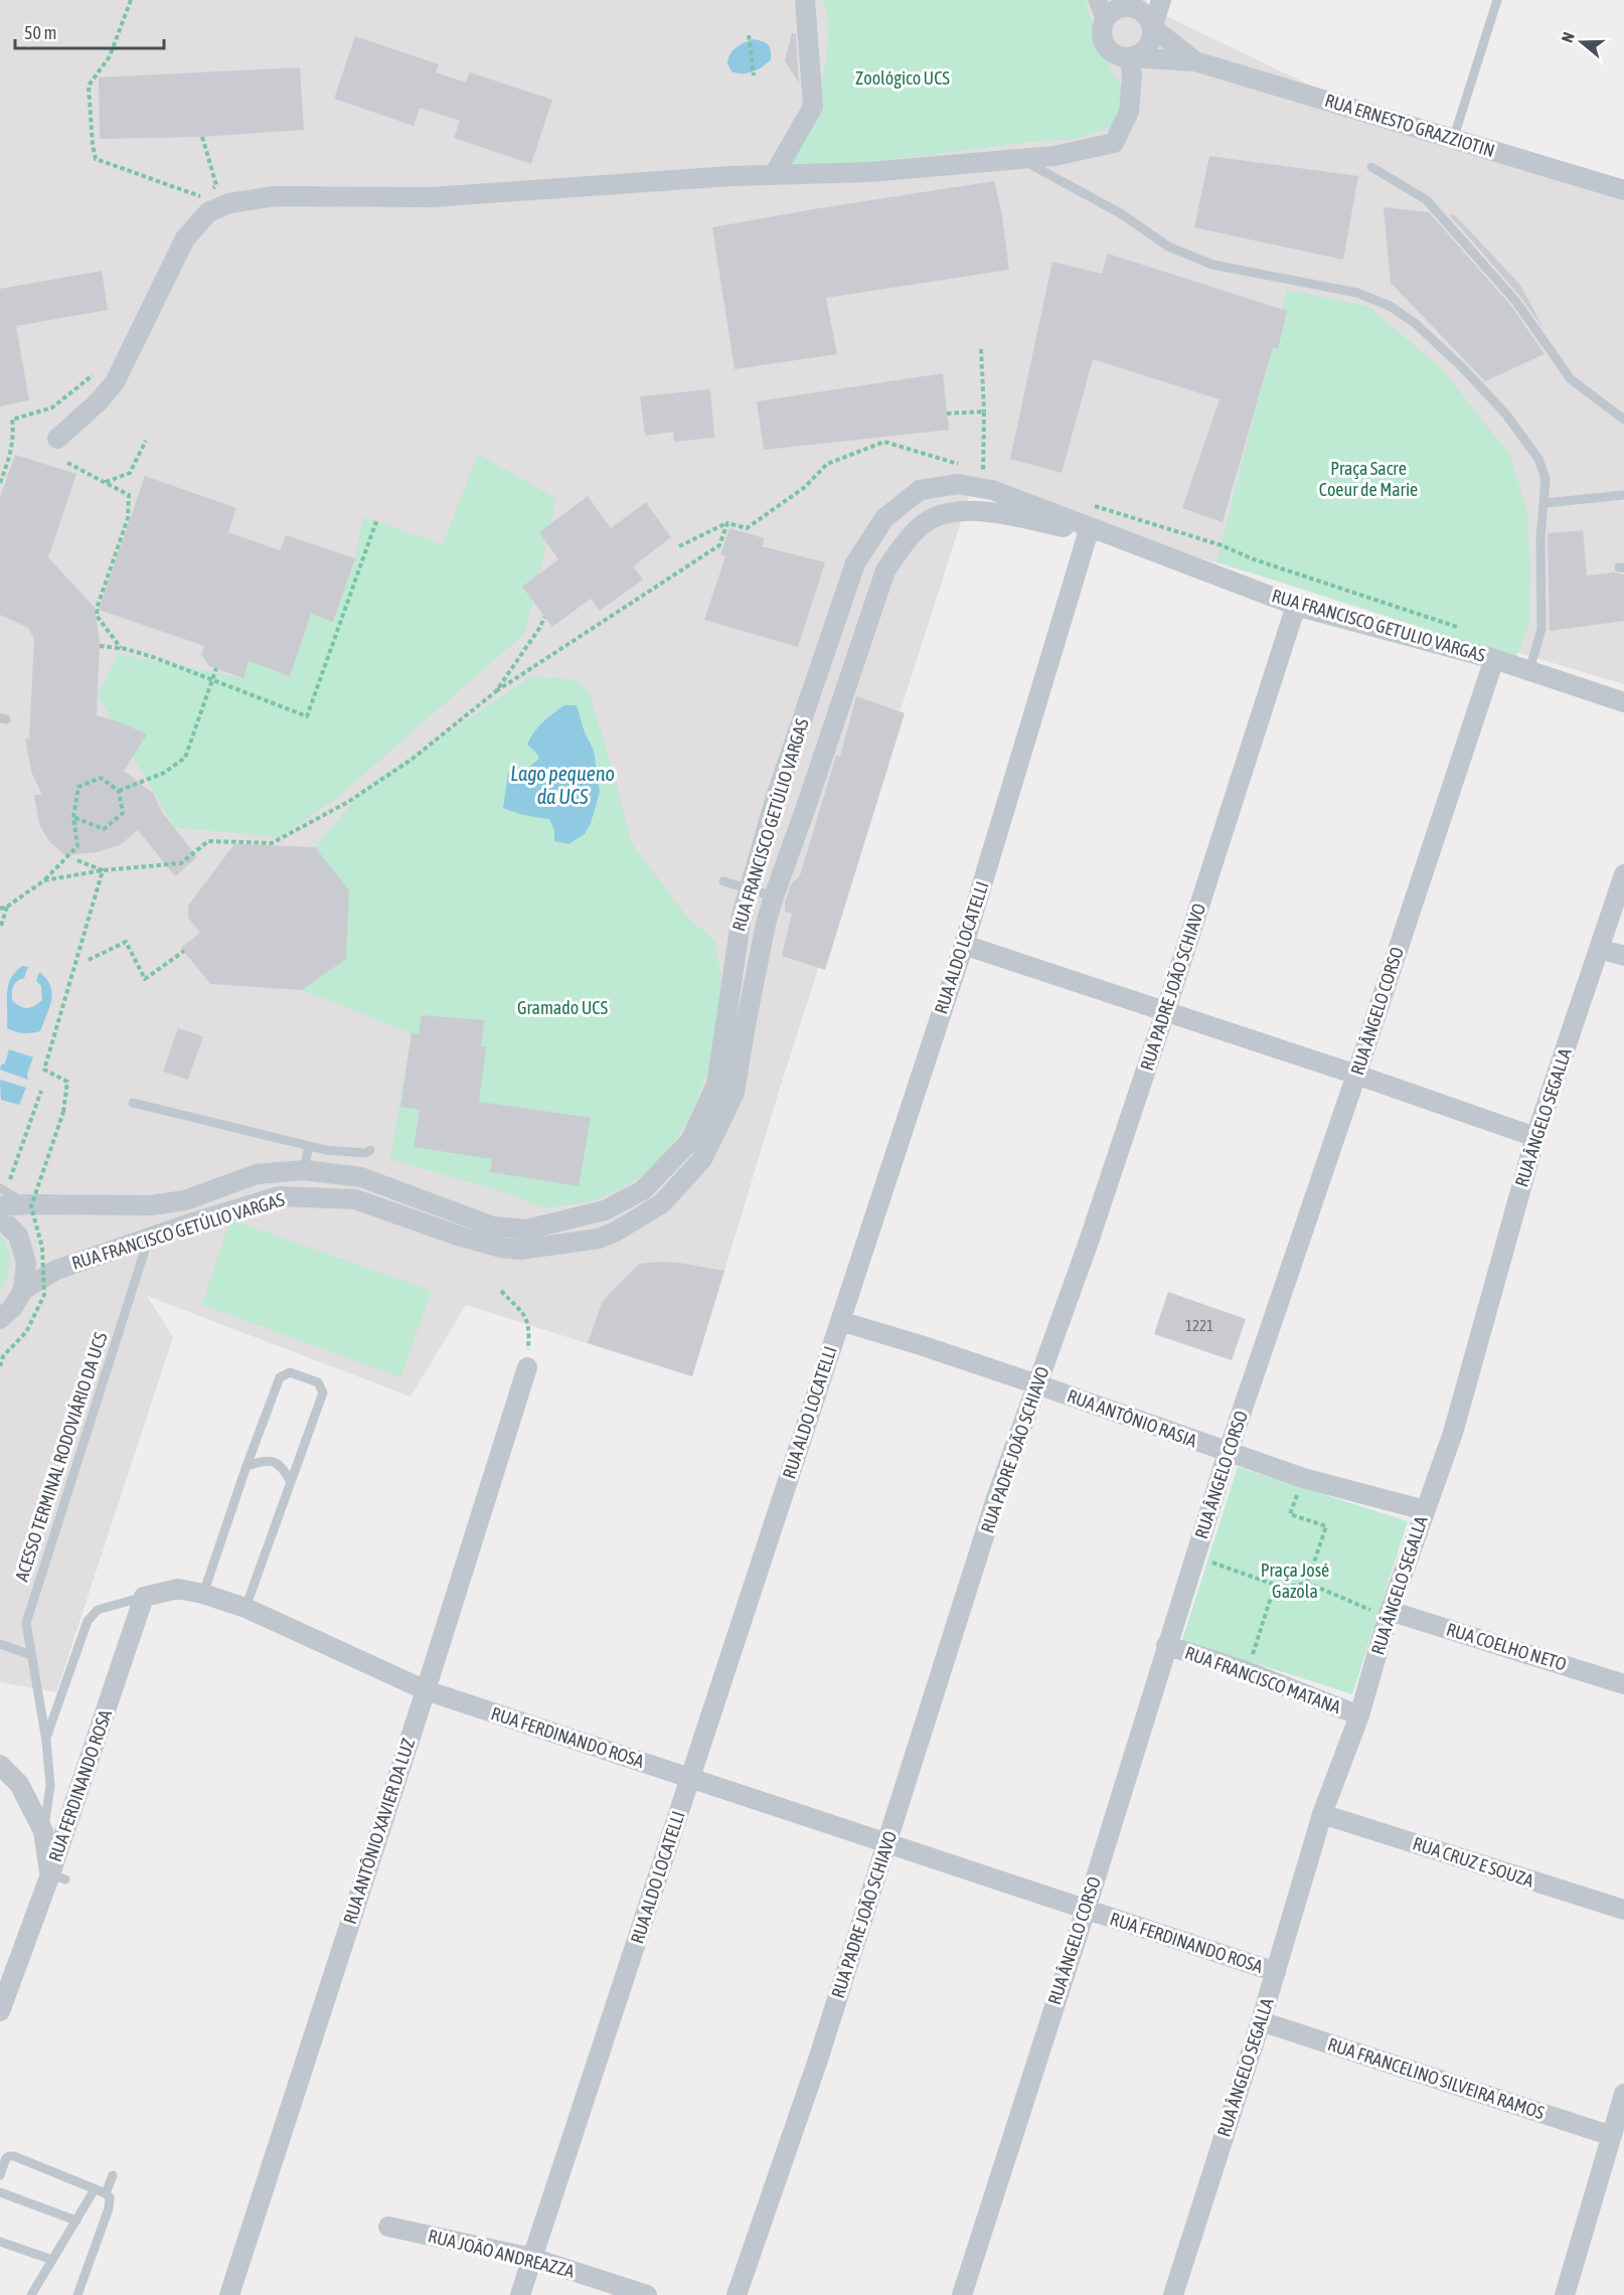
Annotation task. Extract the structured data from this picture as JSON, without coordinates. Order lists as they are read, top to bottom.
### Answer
{
  "streets": {
    "street": [
      "RUA ERNESTO GRAZZIOTIN",
      "RUA FRANCISCO GETULIO VARGAS",
      "RUA FRANCISCO GETÚLIO VARGAS",
      "RUA ALDO LOCATELLI",
      "RUA PADRE JOÃO SCHIAVO",
      "RUA ÂNGELO CORSO",
      "RUA ÂNGELO SEGALLA",
      "RUA ANTÔNIO RASIA",
      "RUA COELHO NETO",
      "RUA FRANCISCO MATANA",
      "RUA FERDINANDO ROSA",
      "RUA ANTÔNIO XAVIER DA LUZ",
      "RUA CRUZ E SOUZA",
      "RUA FRANCELINO SILVEIRA RAMOS",
      "RUA JOÃO ANDREAZZA"
    ],
    "lane": ["ACESSO TERMINAL RODOVIÁRIO DA UCS"]
  },
  "crossings": [
    ["RUA FRANCISCO GETULIO VARGAS", "RUA FRANCISCO GETÚLIO VARGAS"],
    ["RUA FRANCISCO GETULIO VARGAS", "RUA ALDO LOCATELLI"],
    ["RUA FRANCISCO GETULIO VARGAS", "RUA PADRE JOÃO SCHIAVO"],
    ["RUA FRANCISCO GETULIO VARGAS", "RUA ÂNGELO CORSO"],
    ["RUA FRANCISCO GETÚLIO VARGAS", "ACESSO TERMINAL RODOVIÁRIO DA UCS"],
    ["RUA ALDO LOCATELLI", "RUA ANTÔNIO RASIA"],
    ["RUA ALDO LOCATELLI", "RUA FERDINANDO ROSA"],
    ["RUA ALDO LOCATELLI", "RUA JOÃO ANDREAZZA"],
    ["RUA PADRE JOÃO SCHIAVO", "RUA ANTÔNIO RASIA"],
    ["RUA PADRE JOÃO SCHIAVO", "RUA FERDINANDO ROSA"],
    ["RUA ÂNGELO CORSO", "RUA ANTÔNIO RASIA"],
    ["RUA ÂNGELO CORSO", "RUA FRANCISCO MATANA"],
    ["RUA ÂNGELO CORSO", "RUA FERDINANDO ROSA"],
    ["RUA ÂNGELO SEGALLA", "RUA ANTÔNIO RASIA"],
    ["RUA ÂNGELO SEGALLA", "RUA COELHO NETO"],
    ["RUA ÂNGELO SEGALLA", "RUA FRANCISCO MATANA"],
    ["RUA ÂNGELO SEGALLA", "RUA FERDINANDO ROSA"],
    ["RUA ÂNGELO SEGALLA", "RUA CRUZ E SOUZA"],
    ["RUA ÂNGELO SEGALLA", "RUA FRANCELINO SILVEIRA RAMOS"],
    ["RUA FERDINANDO ROSA", "RUA ANTÔNIO XAVIER DA LUZ"]
  ],
  "water": ["Lago pequeno da UCS"],
  "parks": [
    "Zoológico UCS",
    "Praça Sacre Coeur de Marie",
    "Gramado UCS",
    "Praça José Gazola"
  ],
  "house_numbers": ["1221"],
  "scale_bar": "50 m",
  "north": "left"
}
